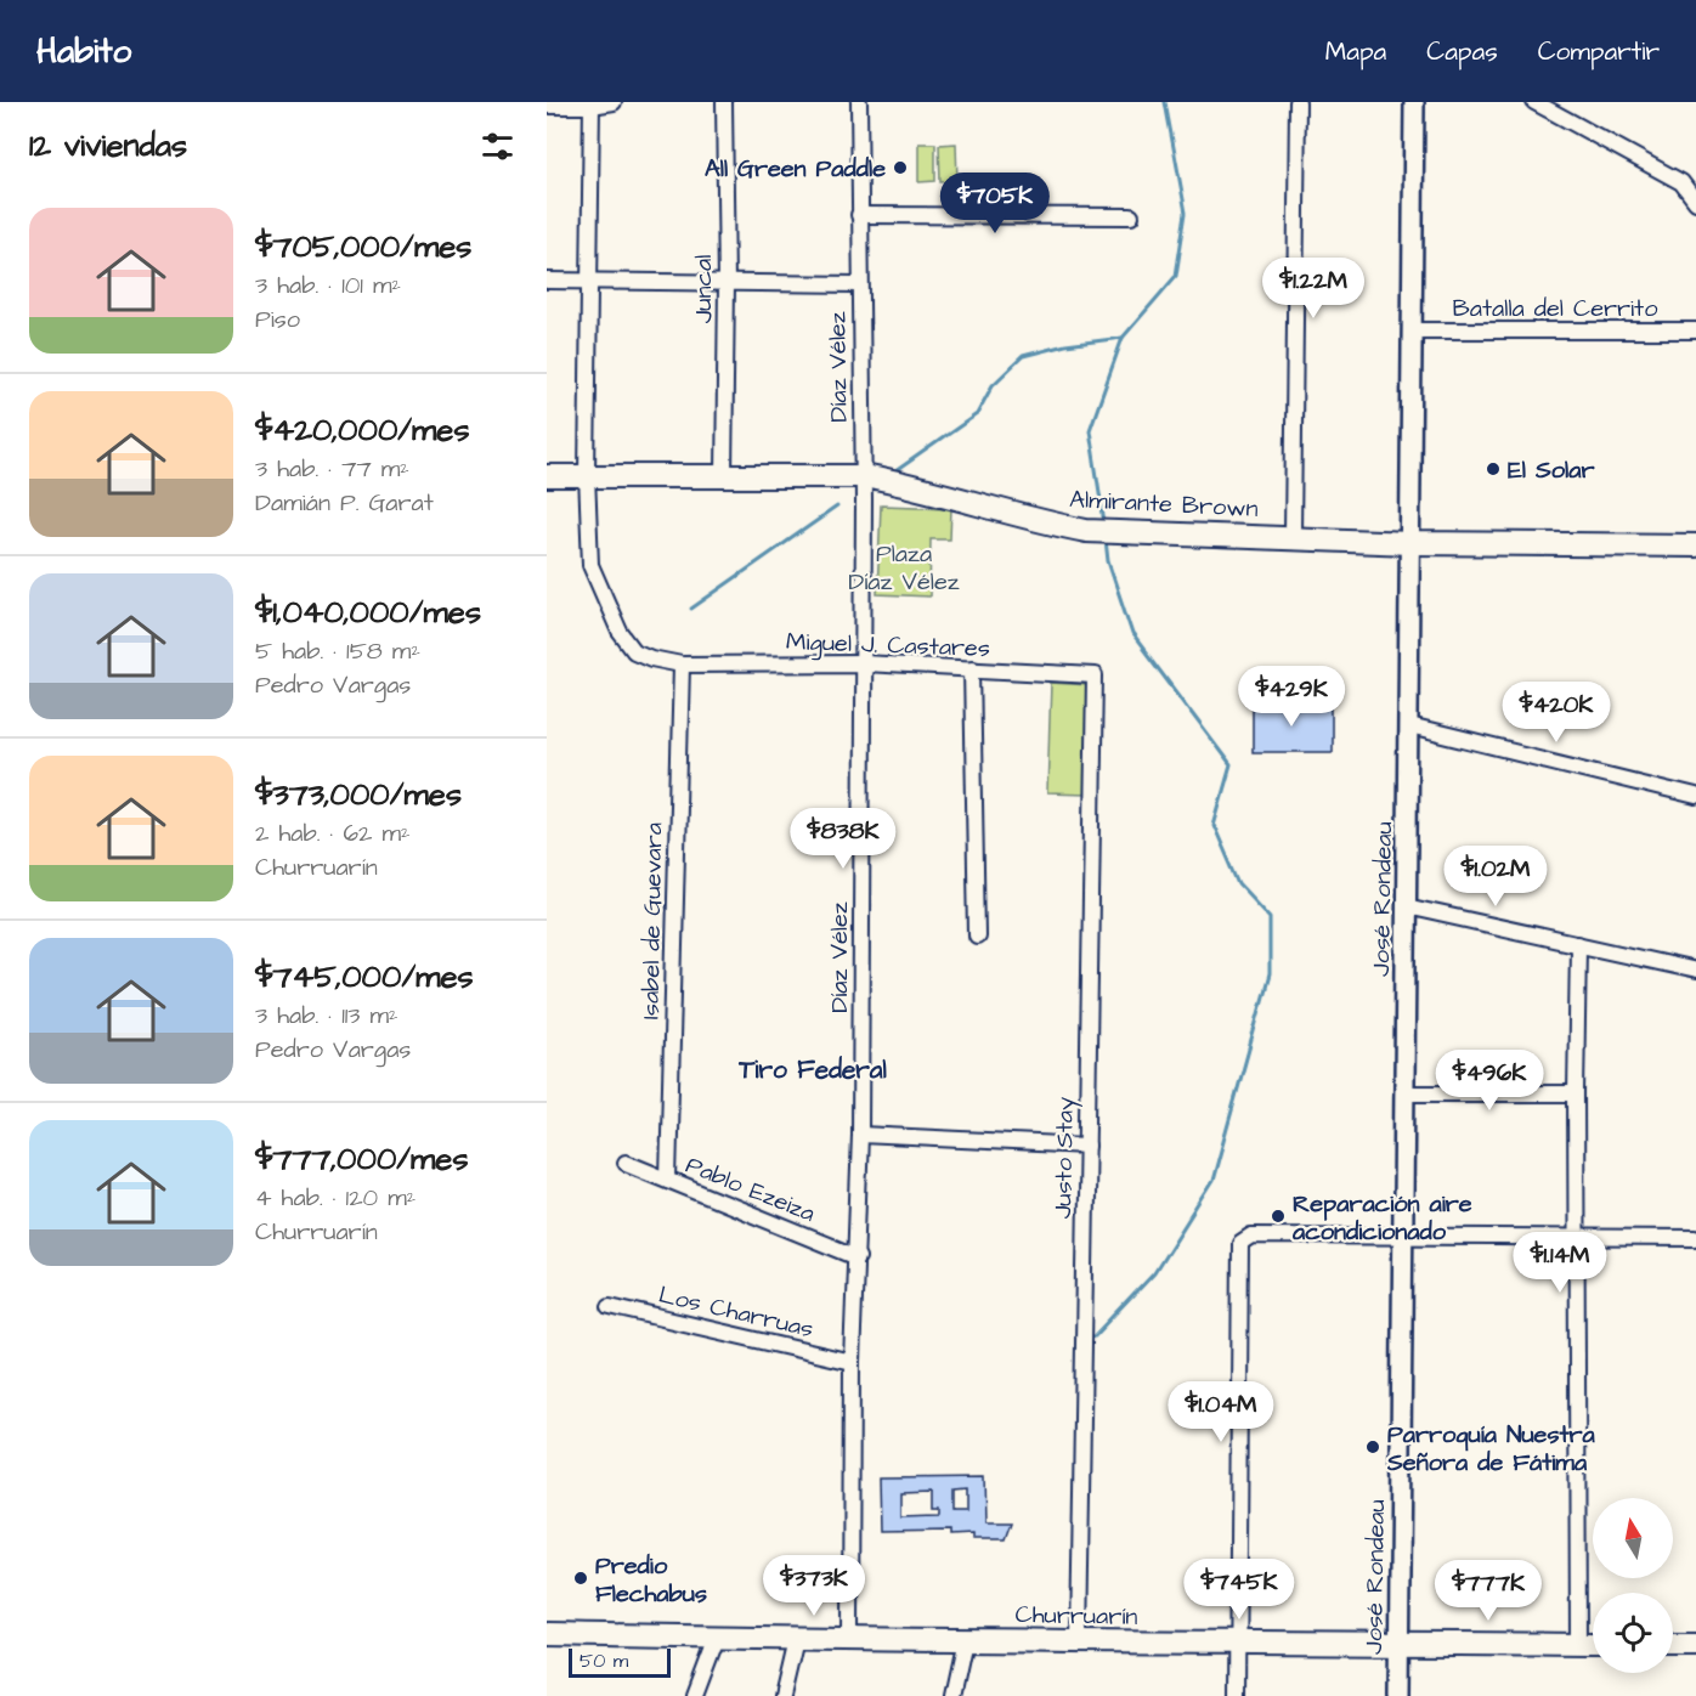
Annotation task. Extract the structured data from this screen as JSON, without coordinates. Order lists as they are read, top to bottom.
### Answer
{
  "streets": {
    "main road": ["Almirante Brown", "Churruarín"],
    "street": [
      "Juncal",
      "Batalla del Cerrito",
      "Díaz Vélez",
      "Miguel J. Castares",
      "José Rondeau",
      "Isabel de Guevara",
      "Justo Stay",
      "Pablo Ezeiza",
      "Los Charruas"
    ]
  },
  "crossings": [
    ["Juncal", "Almirante Brown"],
    ["Batalla del Cerrito", "José Rondeau"],
    ["Díaz Vélez", "Almirante Brown"],
    ["Díaz Vélez", "Miguel J. Castares"],
    ["Díaz Vélez", "Pablo Ezeiza"],
    ["Díaz Vélez", "Los Charruas"],
    ["Díaz Vélez", "Churruarín"],
    ["Almirante Brown", "Miguel J. Castares"],
    ["Almirante Brown", "José Rondeau"],
    ["Miguel J. Castares", "Isabel de Guevara"],
    ["Miguel J. Castares", "Justo Stay"],
    ["José Rondeau", "Churruarín"],
    ["Isabel de Guevara", "Pablo Ezeiza"],
    ["Justo Stay", "Churruarín"]
  ],
  "districts": ["Tiro Federal"],
  "parks": ["Plaza Díaz Vélez"],
  "places": [
    "All Green Paddle",
    "El Solar",
    "Reparación aire acondicionado",
    "Parroquía Nuestra Señora de Fátima",
    "Predio Flechabus"
  ],
  "scale_bar": "50 m",
  "north": "top",
  "page": {
    "header": "Habito",
    "nav": ["Mapa", "Capas", "Compartir"],
    "heading": "12 viviendas",
    "price": [
      "$705K",
      "$1.22M",
      "$429K",
      "$420K",
      "$838K",
      "$1.02M",
      "$496K",
      "$1.14M",
      "$1.04M",
      "$373K",
      "$745K",
      "$777K"
    ],
    "list": [
      {
        "name": "$705,000/mes",
        "note": "3 hab. · 101 m² · Piso"
      },
      {
        "name": "$420,000/mes",
        "note": "3 hab. · 77 m² · Damián P. Garat"
      },
      {
        "name": "$1,040,000/mes",
        "note": "5 hab. · 158 m² · Pedro Vargas"
      },
      {
        "name": "$373,000/mes",
        "note": "2 hab. · 62 m² · Churruarín"
      },
      {
        "name": "$745,000/mes",
        "note": "3 hab. · 113 m² · Pedro Vargas"
      },
      {
        "name": "$777,000/mes",
        "note": "4 hab. · 120 m² · Churruarín"
      }
    ],
    "scale": "50 m"
  }
}
